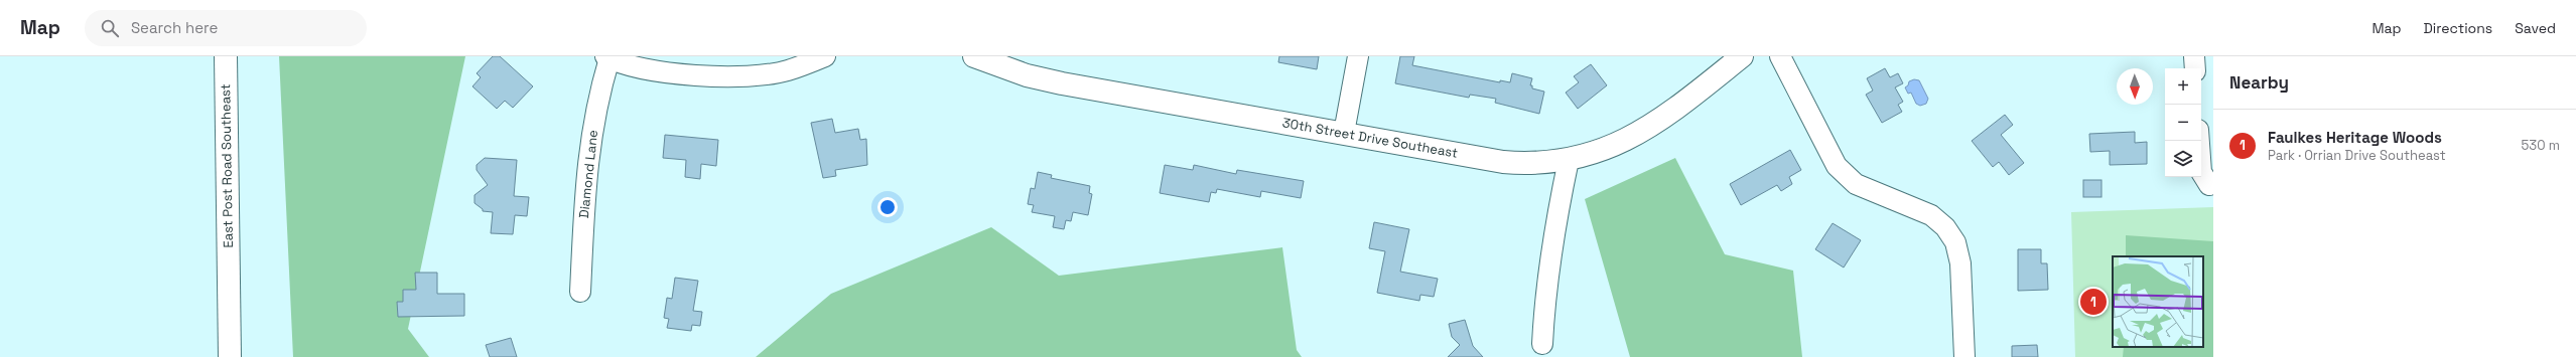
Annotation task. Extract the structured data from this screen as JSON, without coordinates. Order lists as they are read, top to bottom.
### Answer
{
  "streets": {
    "main road": ["30th Street Drive Southeast", "East Post Road Southeast"],
    "street": ["Diamond Lane"]
  },
  "north": "bottom",
  "page": {
    "header": "Map",
    "search": "Search here",
    "nav": ["Map", "Directions", "Saved"],
    "heading": "Nearby",
    "map_buttons": ["+", "−"],
    "list": [
      {
        "mark": "1",
        "name": "Faulkes Heritage Woods",
        "note": "Park · Orrian Drive Southeast",
        "value": "530 m"
      }
    ],
    "pins": "1"
  }
}
